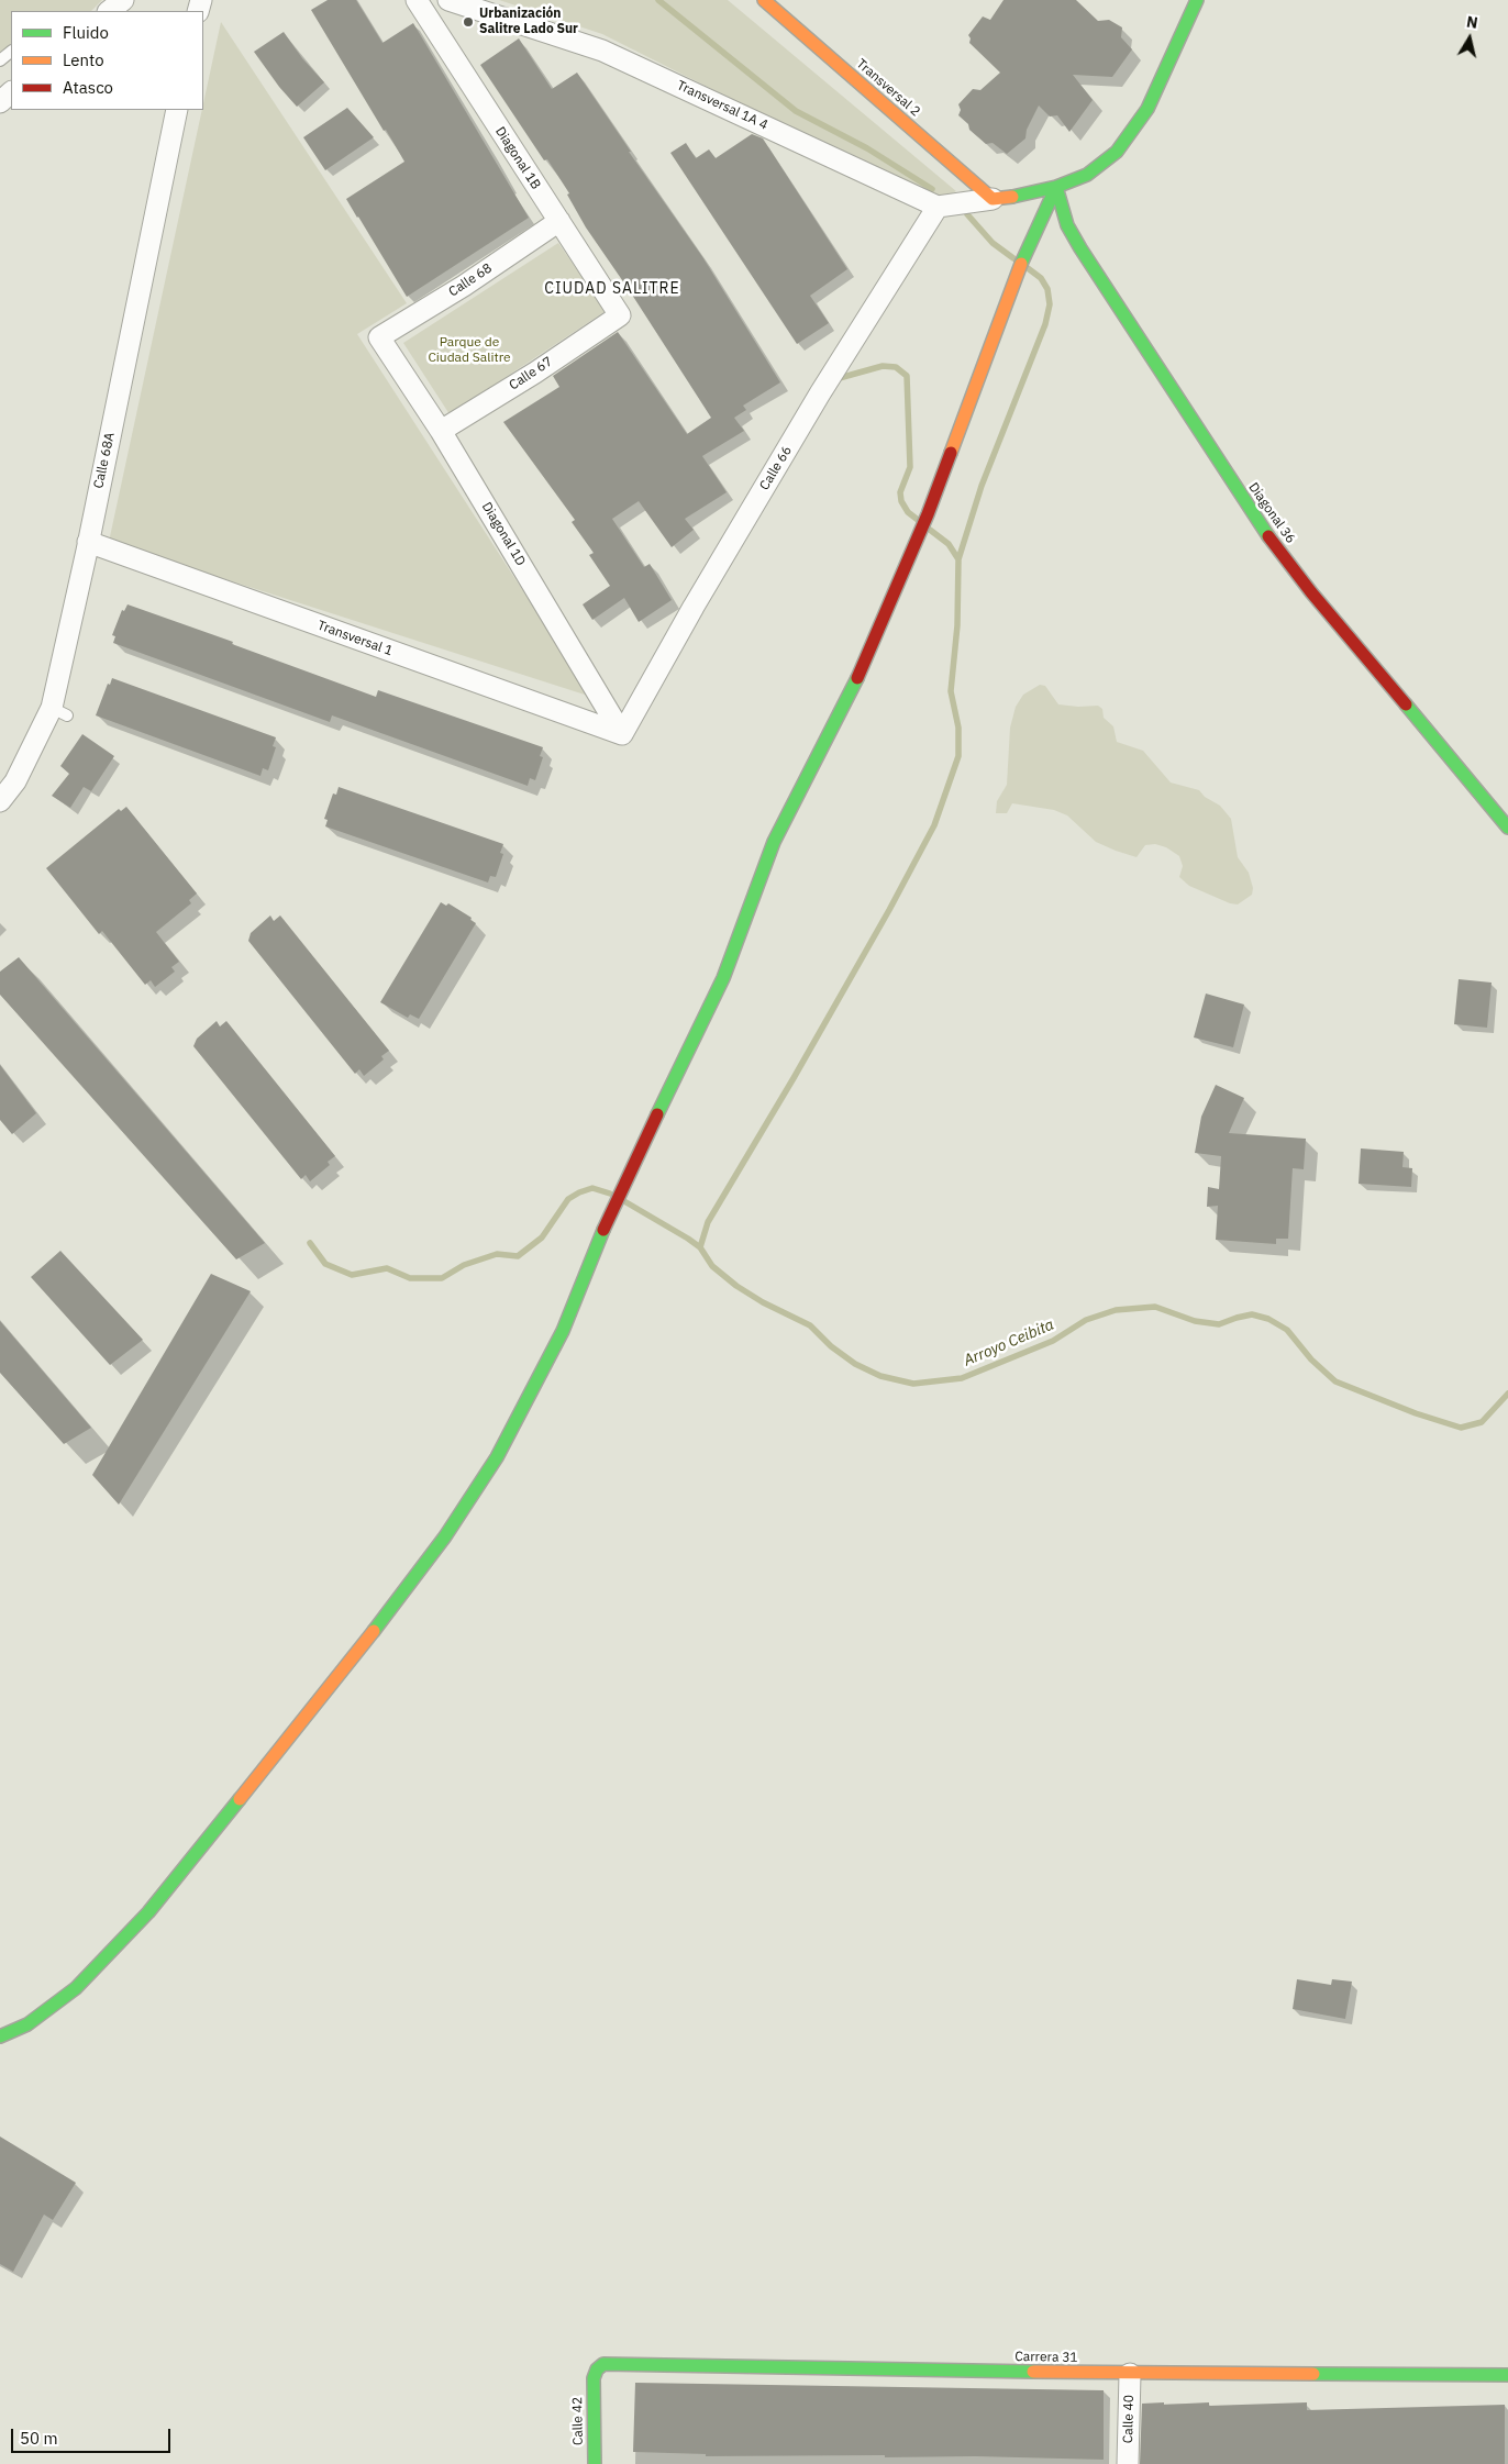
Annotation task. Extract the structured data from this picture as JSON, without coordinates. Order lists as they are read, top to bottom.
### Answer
{
  "streets": {
    "street": [
      "Transversal 2",
      "Transversal 1A 4",
      "Diagonal 1B",
      "Calle 68",
      "Calle 67",
      "Calle 68A",
      "Calle 66",
      "Diagonal 36",
      "Diagonal 1D",
      "Transversal 1",
      "Carrera 31",
      "Calle 40",
      "Calle 42"
    ]
  },
  "crossings": [
    ["Transversal 1A 4", "Calle 66"],
    ["Diagonal 1B", "Calle 68"],
    ["Diagonal 1B", "Calle 67"],
    ["Calle 68", "Diagonal 1D"],
    ["Calle 67", "Diagonal 1D"],
    ["Calle 68A", "Transversal 1"],
    ["Calle 66", "Diagonal 1D"],
    ["Calle 66", "Transversal 1"],
    ["Diagonal 1D", "Transversal 1"],
    ["Carrera 31", "Calle 40"],
    ["Carrera 31", "Calle 42"]
  ],
  "districts": ["CIUDAD SALITRE"],
  "water": ["Arroyo Ceibita"],
  "parks": ["Parque de Ciudad Salitre"],
  "places": ["Urbanización Salitre Lado Sur"],
  "legend": ["Fluido", "Lento", "Atasco"],
  "scale_bar": "50 m",
  "north": "top"
}
